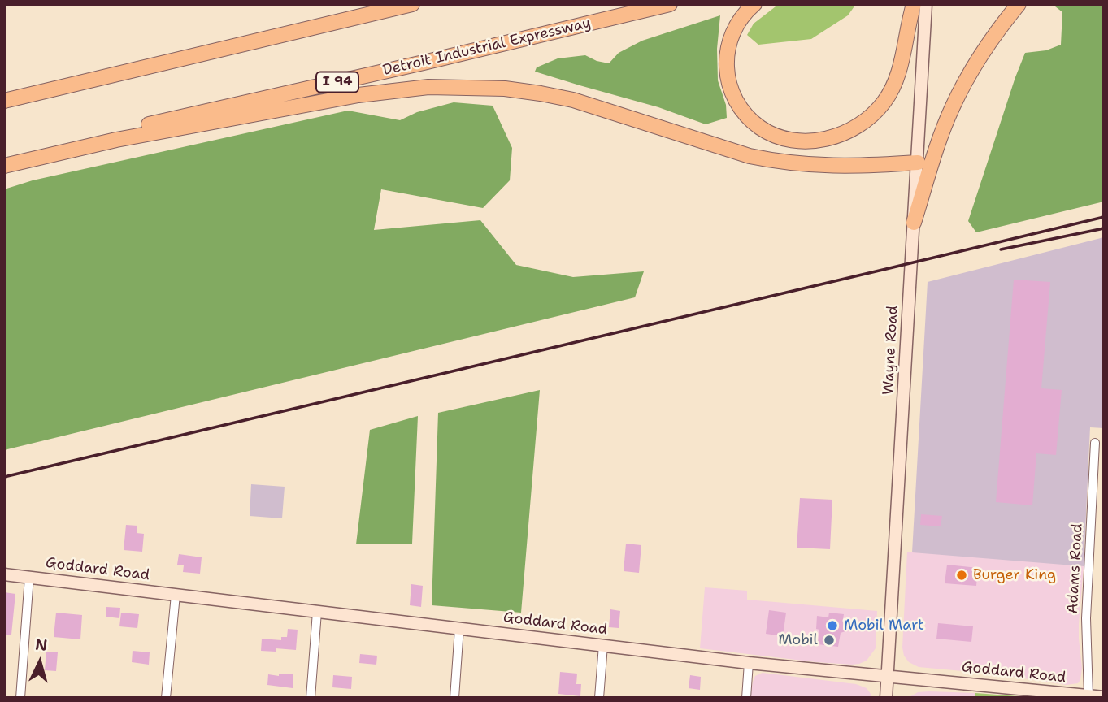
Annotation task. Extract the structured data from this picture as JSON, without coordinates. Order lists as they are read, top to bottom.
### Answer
{
  "streets": {
    "highway": ["Detroit Industrial Expressway", "I 94"],
    "main road": ["Wayne Road", "Goddard Road"],
    "street": ["Adams Road"]
  },
  "crossings": [
    ["Wayne Road", "Goddard Road"],
    ["Adams Road", "Goddard Road"]
  ],
  "places": ["Burger King", "Mobil Mart", "Mobil"],
  "north": "top"
}
